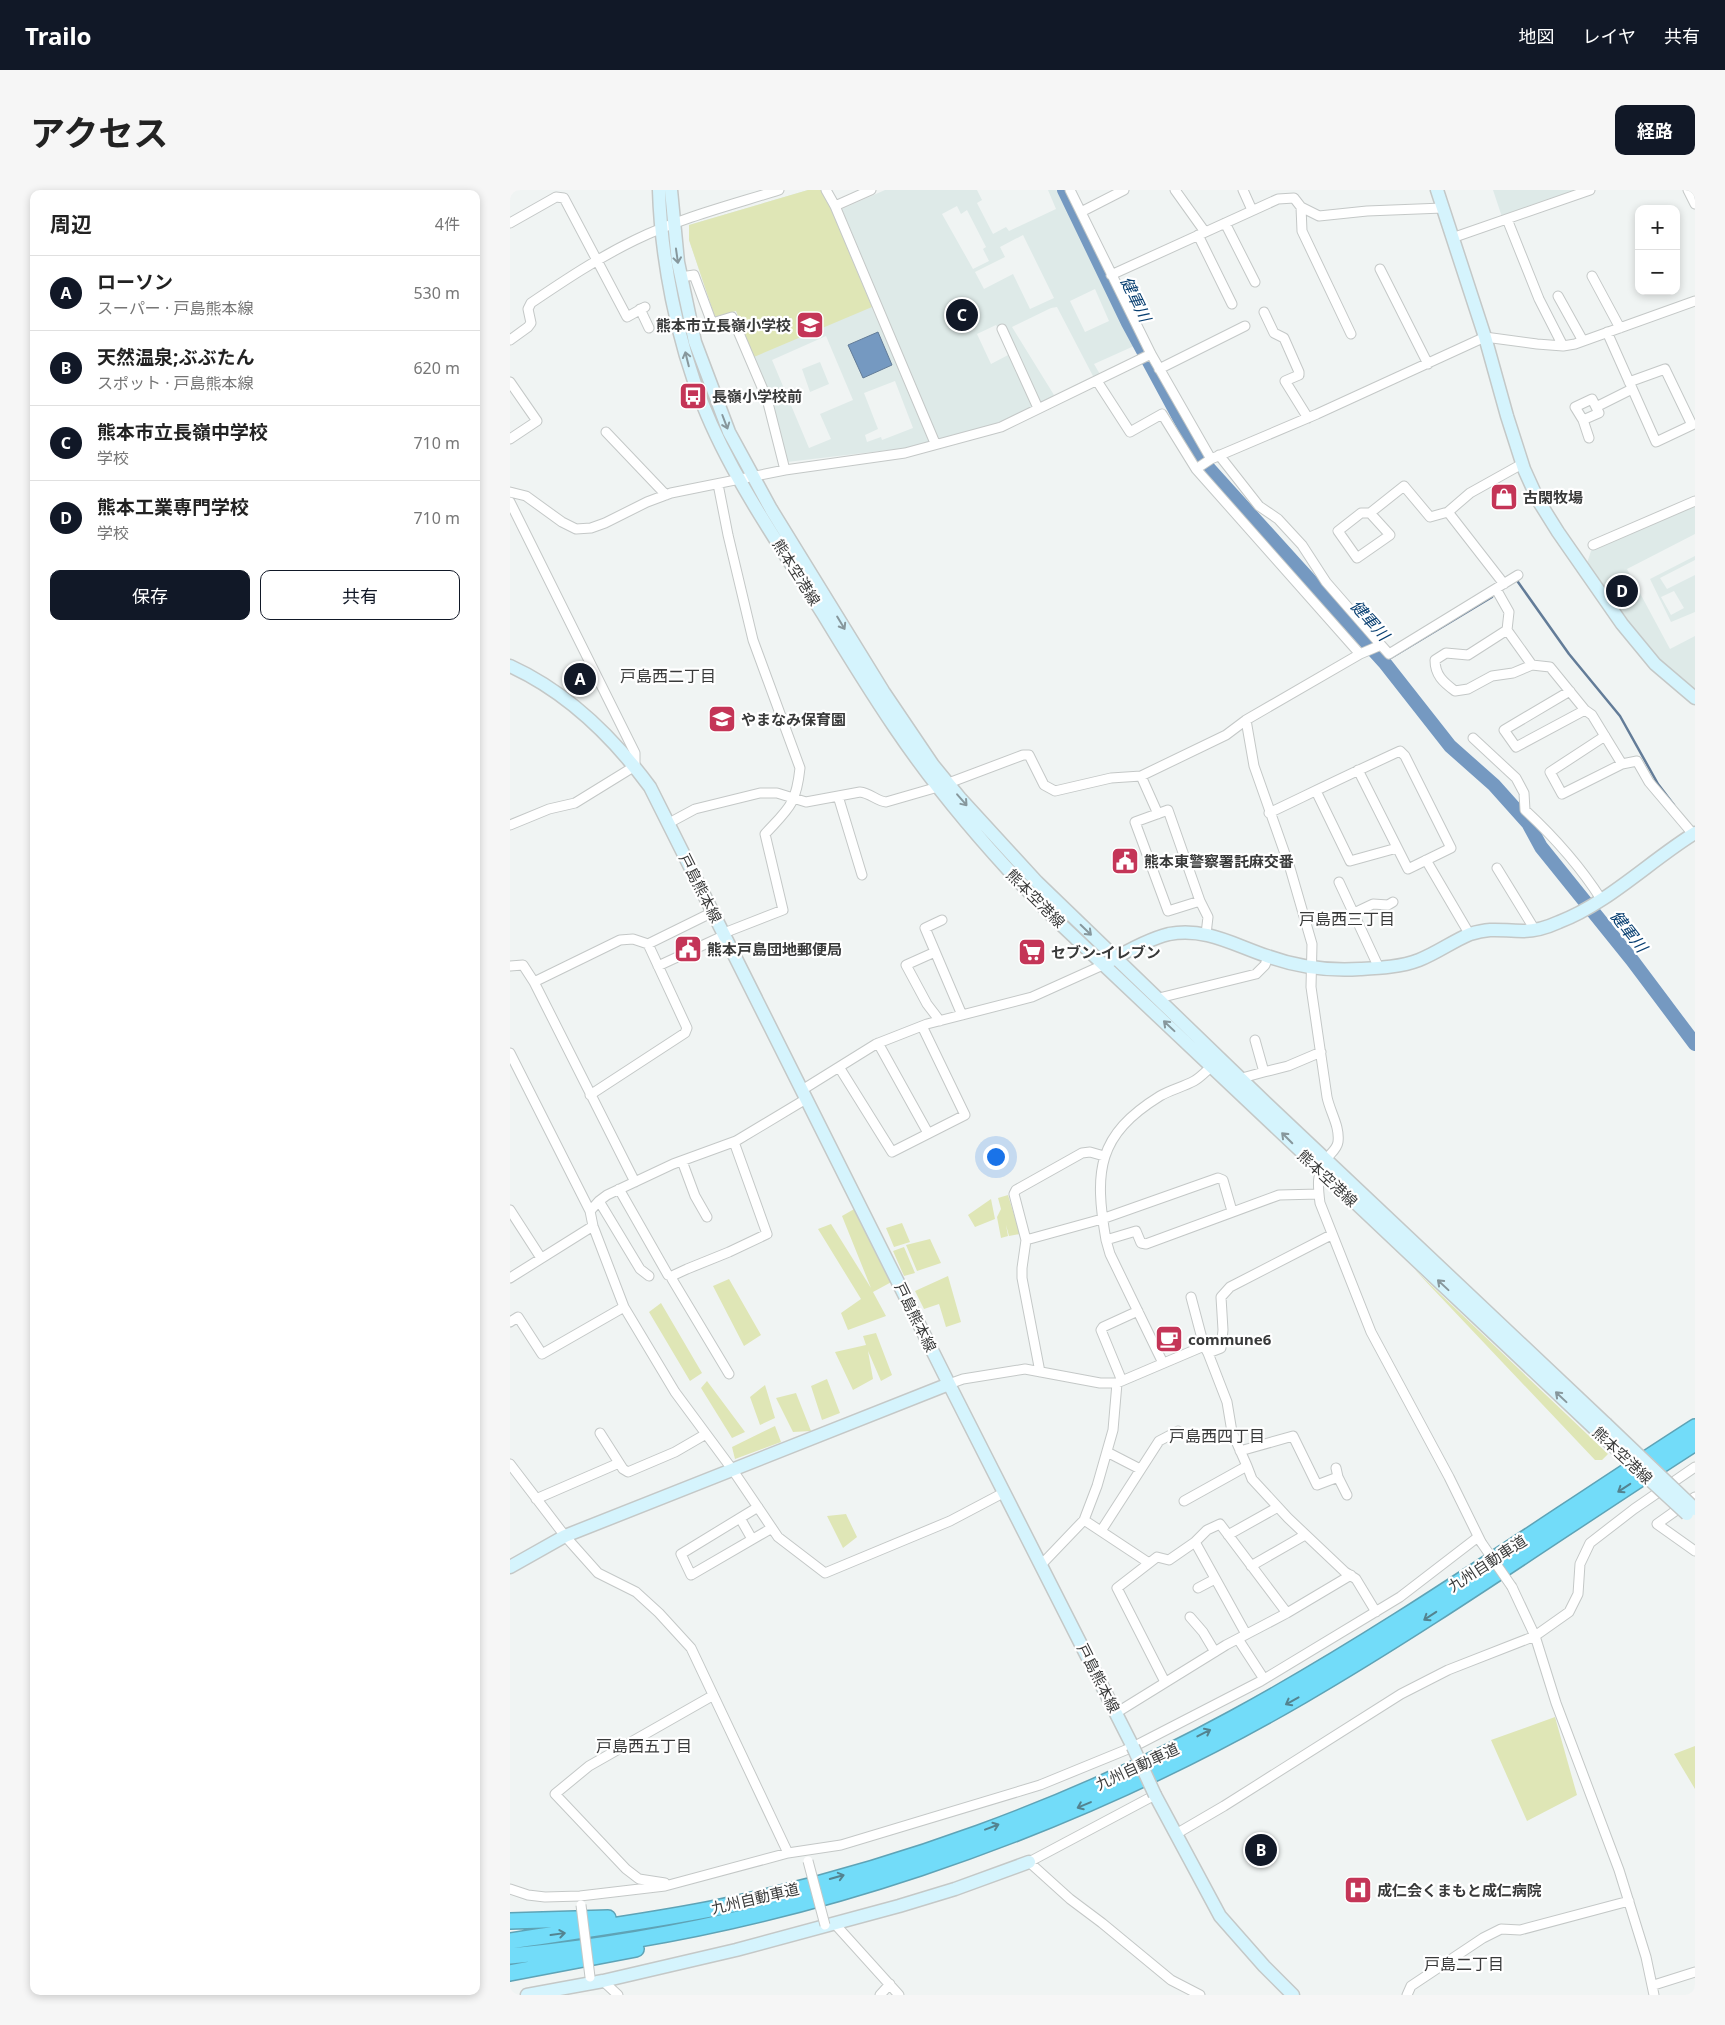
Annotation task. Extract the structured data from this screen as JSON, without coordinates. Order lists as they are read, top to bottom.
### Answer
{
  "streets": {
    "highway": ["九州自動車道"],
    "main road": ["熊本空港線", "戸島熊本線"]
  },
  "districts": [
    "戸島西二丁目",
    "戸島西三丁目",
    "戸島西四丁目",
    "戸島西五丁目",
    "戸島二丁目"
  ],
  "water": ["健軍川"],
  "places": {
    "school or university": ["熊本市立長嶺小学校", "やまなみ保育園"],
    "bus stop": ["長嶺小学校前"],
    "shop": ["古閑牧場"],
    "public building": ["熊本東警察署託麻交番", "熊本戸島団地郵便局"],
    "supermarket": ["セブン-イレブン"],
    "cafe": ["commune6"],
    "hospital": ["成仁会くまもと成仁病院"]
  },
  "page": {
    "header": "Trailo",
    "nav": ["地図", "レイヤ", "共有"],
    "title": "アクセス",
    "buttons": [
      "経路",
      ["保存", "共有"]
    ],
    "heading": ["周辺", "4件"],
    "map_buttons": ["+", "−"],
    "list": [
      {
        "mark": "A",
        "name": "ローソン",
        "note": "スーパー · 戸島熊本線",
        "value": "530 m"
      },
      {
        "mark": "B",
        "name": "天然温泉;ぶぶたん",
        "note": "スポット · 戸島熊本線",
        "value": "620 m"
      },
      {
        "mark": "C",
        "name": "熊本市立長嶺中学校",
        "note": "学校",
        "value": "710 m"
      },
      {
        "mark": "D",
        "name": "熊本工業専門学校",
        "note": "学校",
        "value": "710 m"
      }
    ],
    "pins": [
      "C",
      "D",
      "A",
      "B"
    ]
  }
}
